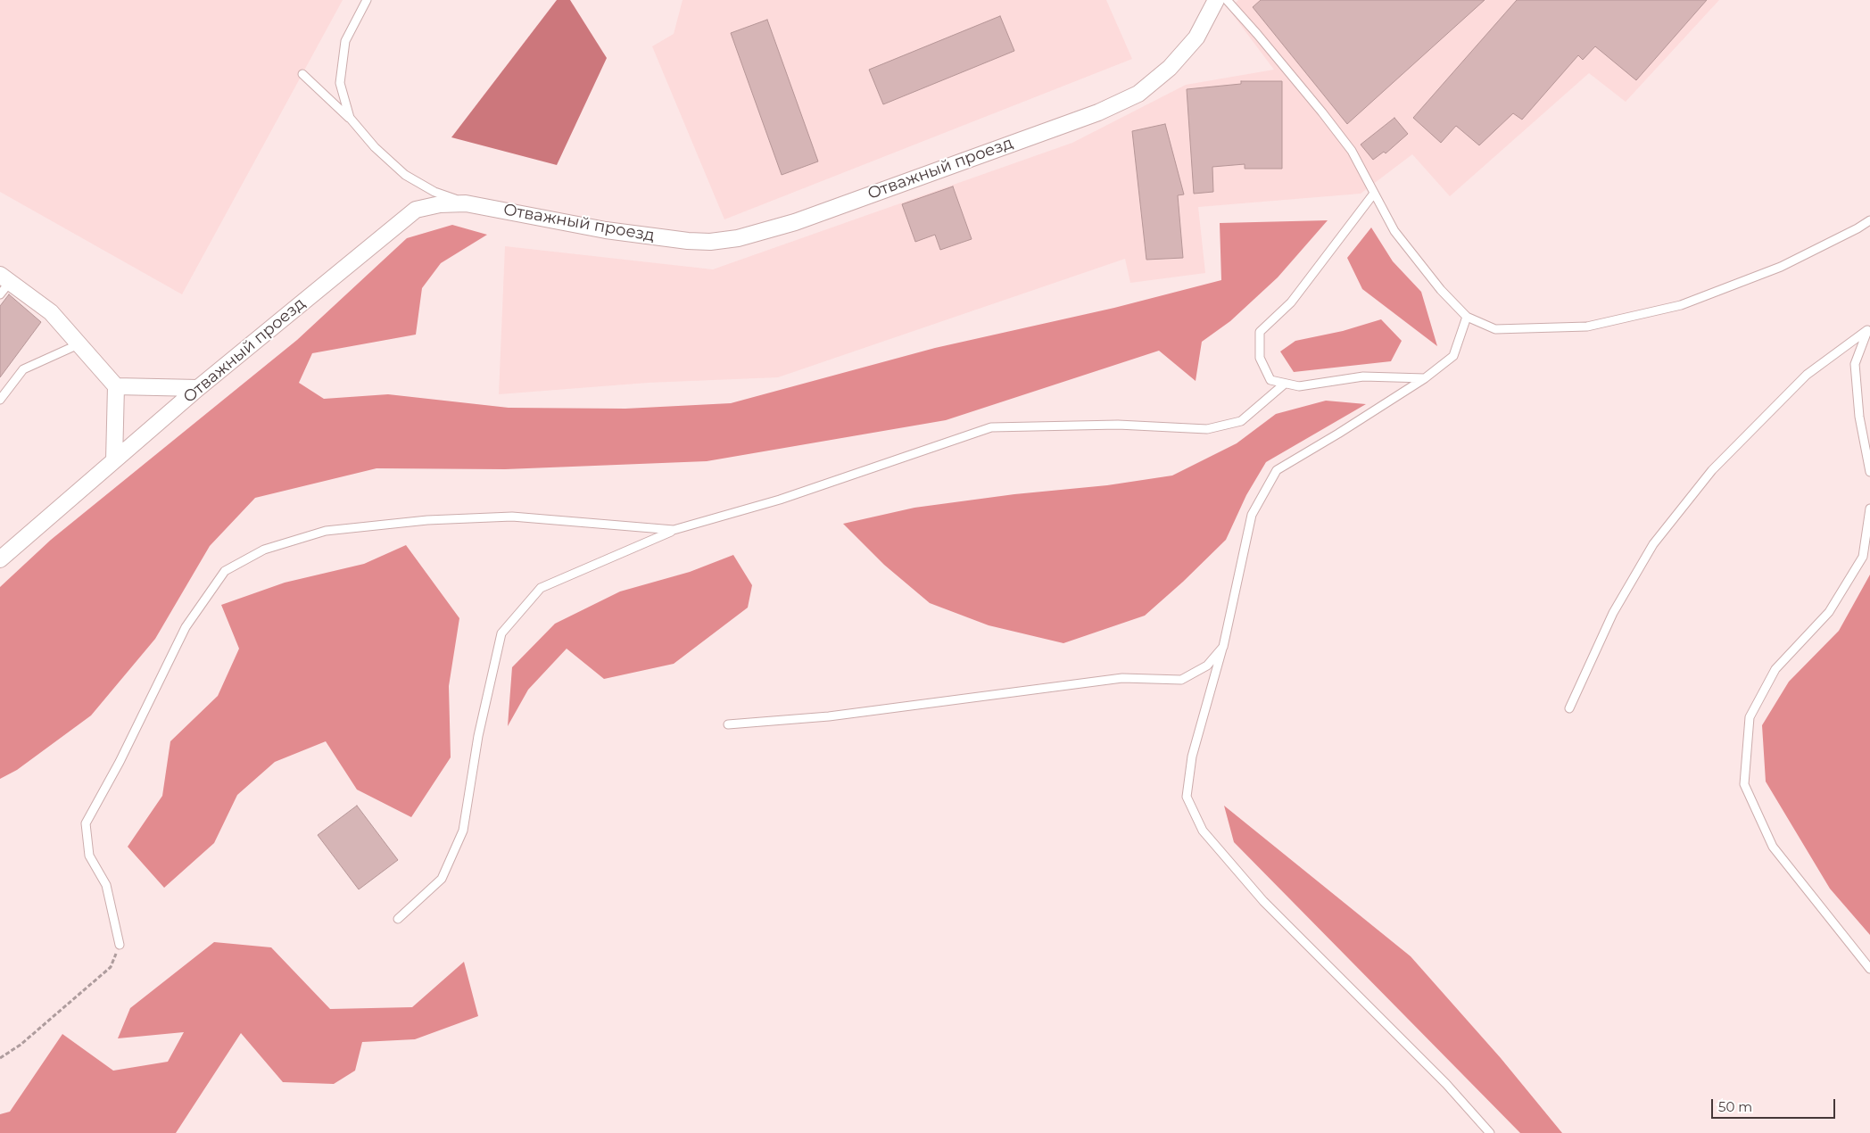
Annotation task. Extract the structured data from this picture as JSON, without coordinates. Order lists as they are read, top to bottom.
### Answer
{
  "streets": {
    "street": ["Отважный проезд"]
  },
  "scale_bar": "50 m"
}
